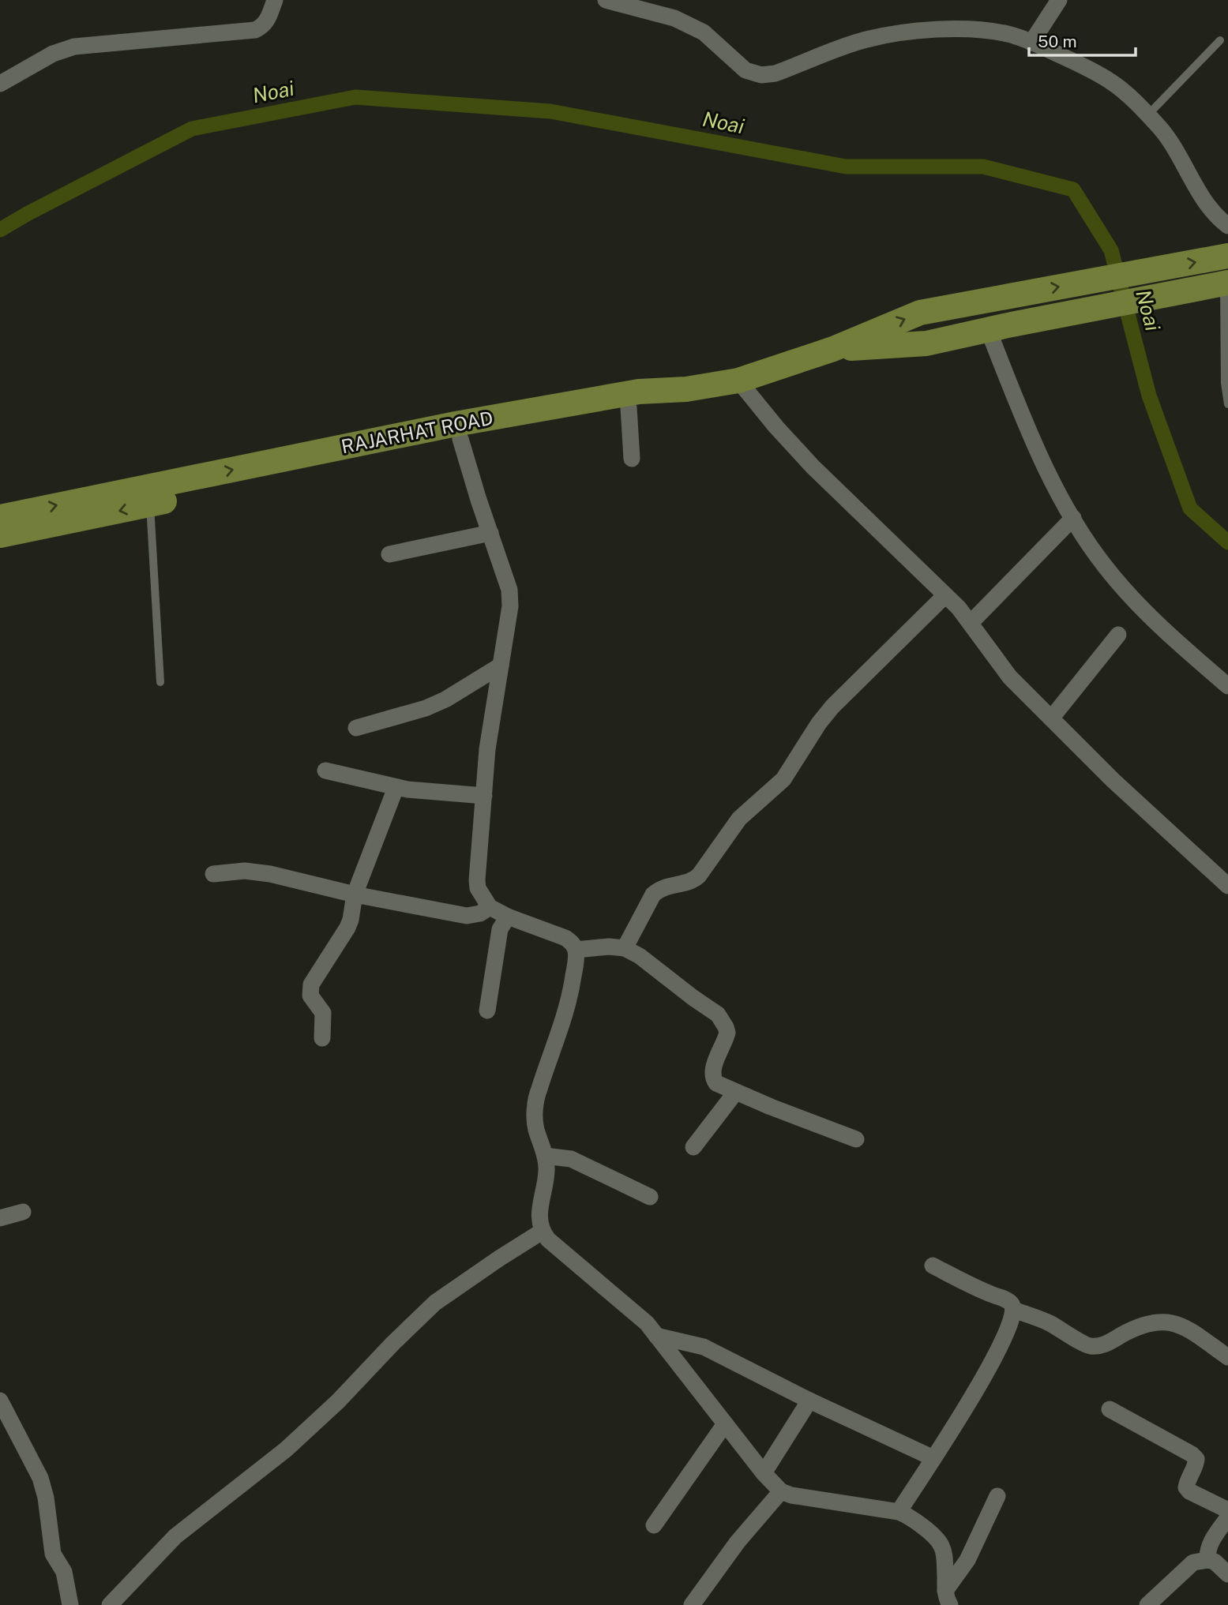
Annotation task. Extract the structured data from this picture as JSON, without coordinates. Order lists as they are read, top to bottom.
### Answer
{
  "streets": {
    "main road": ["RAJARHAT ROAD"]
  },
  "water": ["Noai"],
  "scale_bar": "50 m"
}
